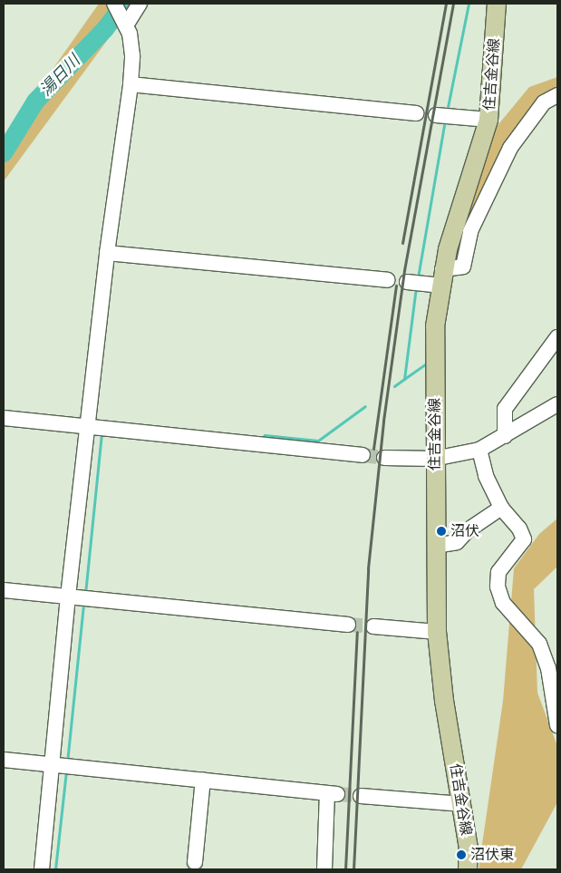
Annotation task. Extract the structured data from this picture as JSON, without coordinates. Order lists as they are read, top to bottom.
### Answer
{
  "streets": {
    "main road": ["住吉金谷線"]
  },
  "water": ["湯日川"],
  "places": ["沼伏", "沼伏東"]
}
